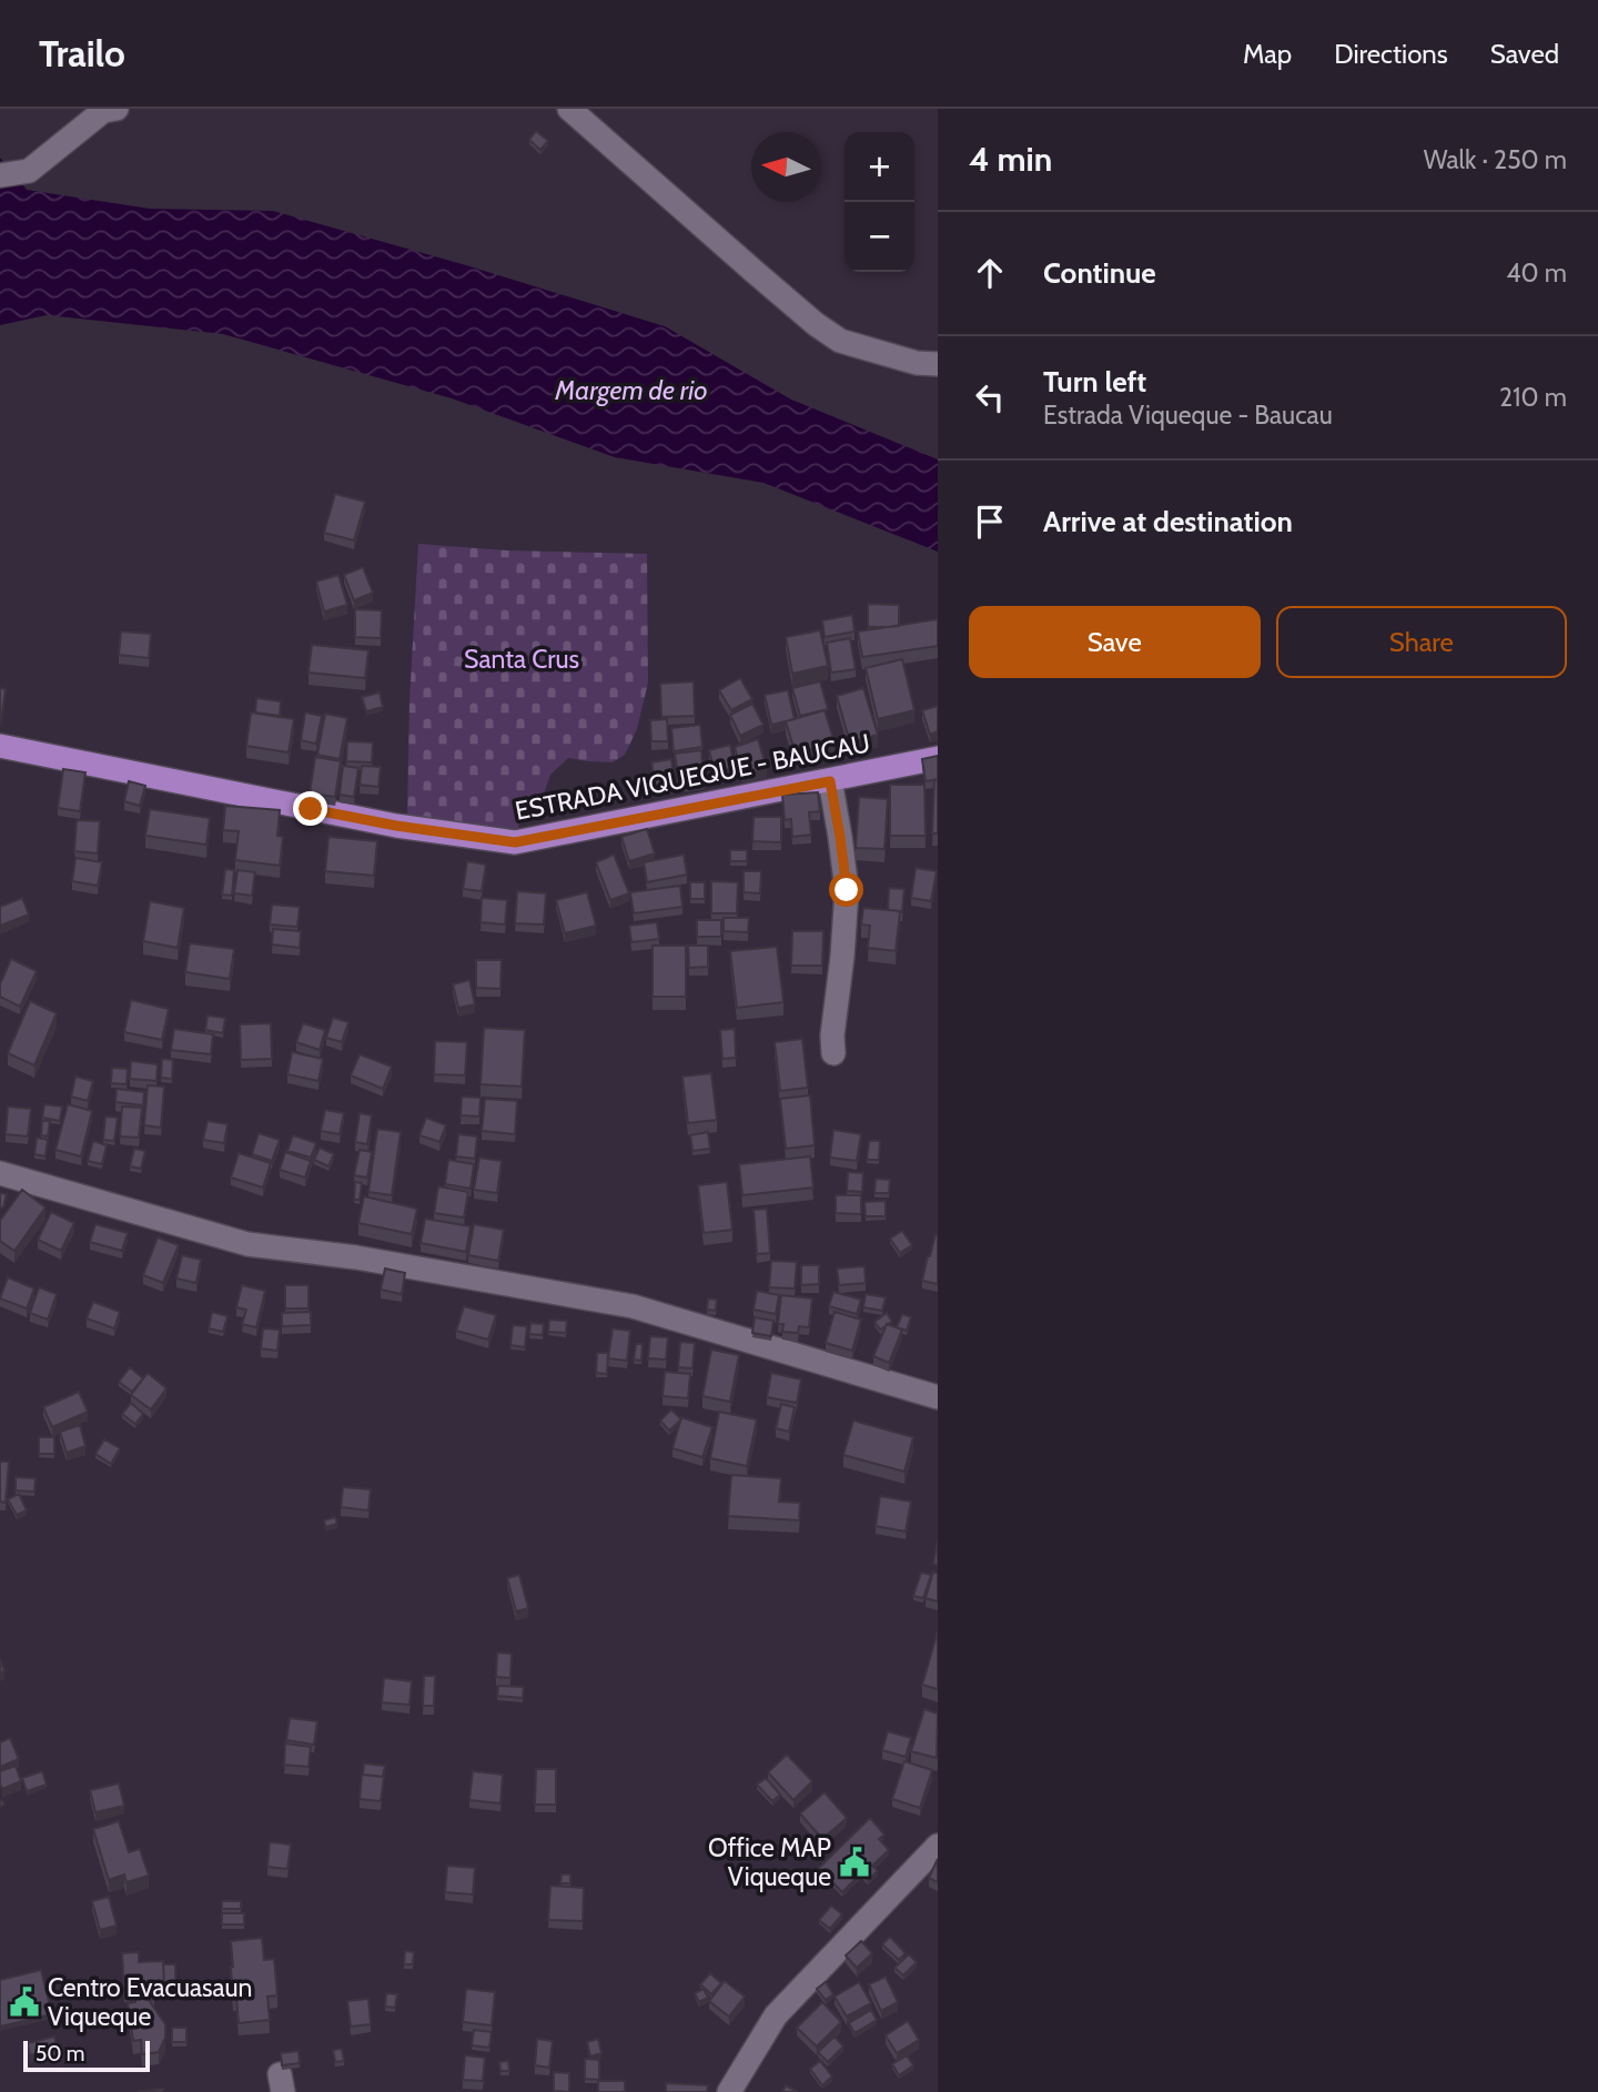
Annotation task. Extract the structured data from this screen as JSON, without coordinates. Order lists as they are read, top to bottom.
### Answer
{
  "streets": {
    "main road": ["ESTRADA VIQUEQUE - BAUCAU"]
  },
  "water": ["Margem de rio"],
  "parks": ["Santa Crus"],
  "places": {
    "public building": ["Office MAP Viqueque", "Centro Evacuasaun Viqueque"]
  },
  "scale_bar": "50 m",
  "north": "left",
  "page": {
    "header": "Trailo",
    "nav": ["Map", "Directions", "Saved"],
    "heading": ["4 min", "Walk · 250 m"],
    "map_buttons": ["+", "−"],
    "list": [
      ["Continue", "40 m"],
      ["Turn left", "Estrada Viqueque - Baucau", "210 m"],
      "Arrive at destination"
    ],
    "buttons": ["Save", "Share"],
    "scale": "50 m"
  }
}
